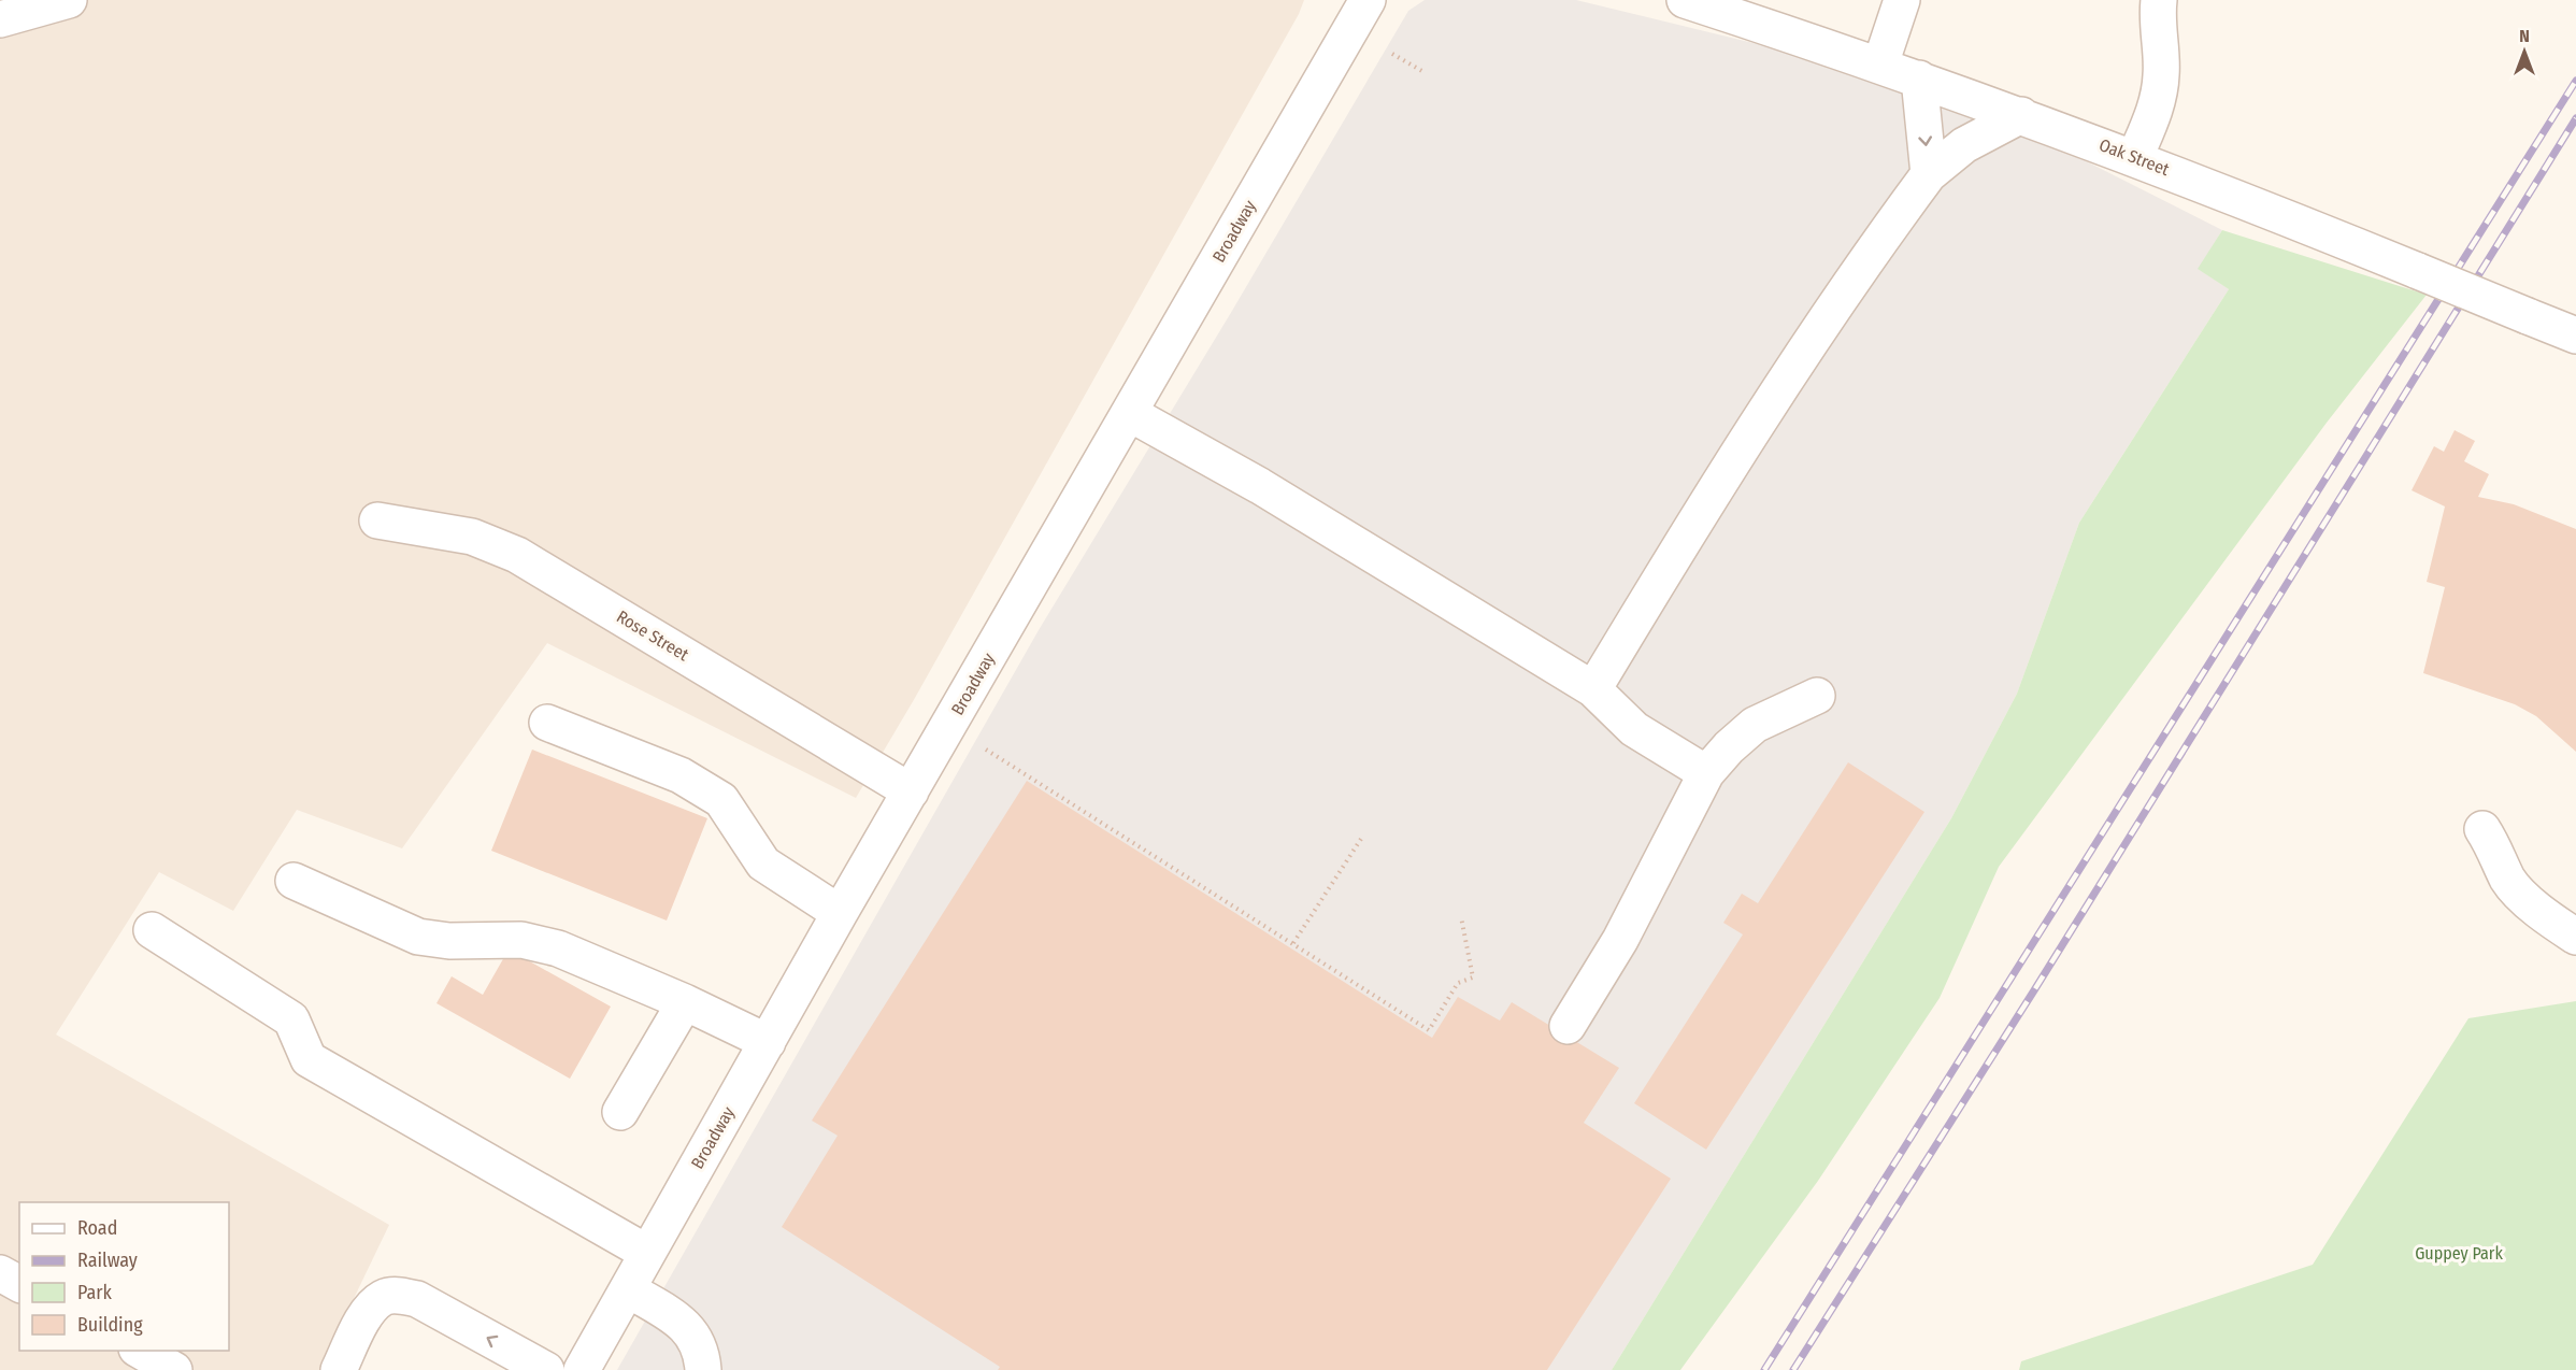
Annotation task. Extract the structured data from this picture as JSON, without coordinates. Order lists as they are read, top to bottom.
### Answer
{
  "streets": {
    "street": ["Oak Street", "Broadway", "Rose Street"]
  },
  "crossings": [
    ["Broadway", "Rose Street"]
  ],
  "parks": ["Guppey Park"],
  "legend": [
    "Road",
    "Railway",
    "Park",
    "Building"
  ],
  "north": "top"
}
